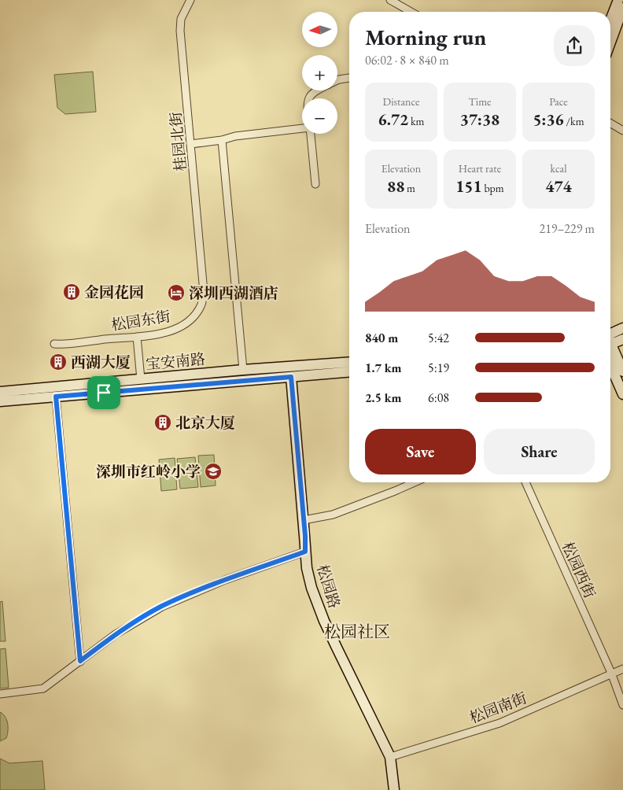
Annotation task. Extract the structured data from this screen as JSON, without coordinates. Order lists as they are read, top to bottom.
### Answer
{
  "streets": {
    "street": [
      "桂园北街",
      "松园东街",
      "宝安南路",
      "松园西街",
      "松园路",
      "松园南街"
    ]
  },
  "crossings": [
    ["桂园北街", "松园东街"],
    ["宝安南路", "松园路"],
    ["松园西街", "松园南街"],
    ["松园路", "松园南街"]
  ],
  "districts": ["松园社区"],
  "places": {
    "building": ["金园花园", "西湖大厦", "北京大厦"],
    "hotel": ["深圳西湖酒店"],
    "school or university": ["深圳市红岭小学"]
  },
  "north": "left",
  "page": {
    "map_buttons": ["+", "−"],
    "heading": ["Morning run", "06:02 · 8 × 840 m"],
    "stats": [
      ["Distance", "6.72 km"],
      ["Time", "37:38"],
      ["Pace", "5:36 /km"],
      ["Elevation", "88 m"],
      ["Heart rate", "151 bpm"],
      ["kcal", "474"]
    ],
    "chart": ["Elevation", "219–229 m"],
    "list": [
      {
        "name": "840 m",
        "note": "5:42"
      },
      {
        "name": "1.7 km",
        "note": "5:19"
      },
      {
        "name": "2.5 km",
        "note": "6:08"
      }
    ],
    "buttons": ["Save", "Share"]
  }
}
